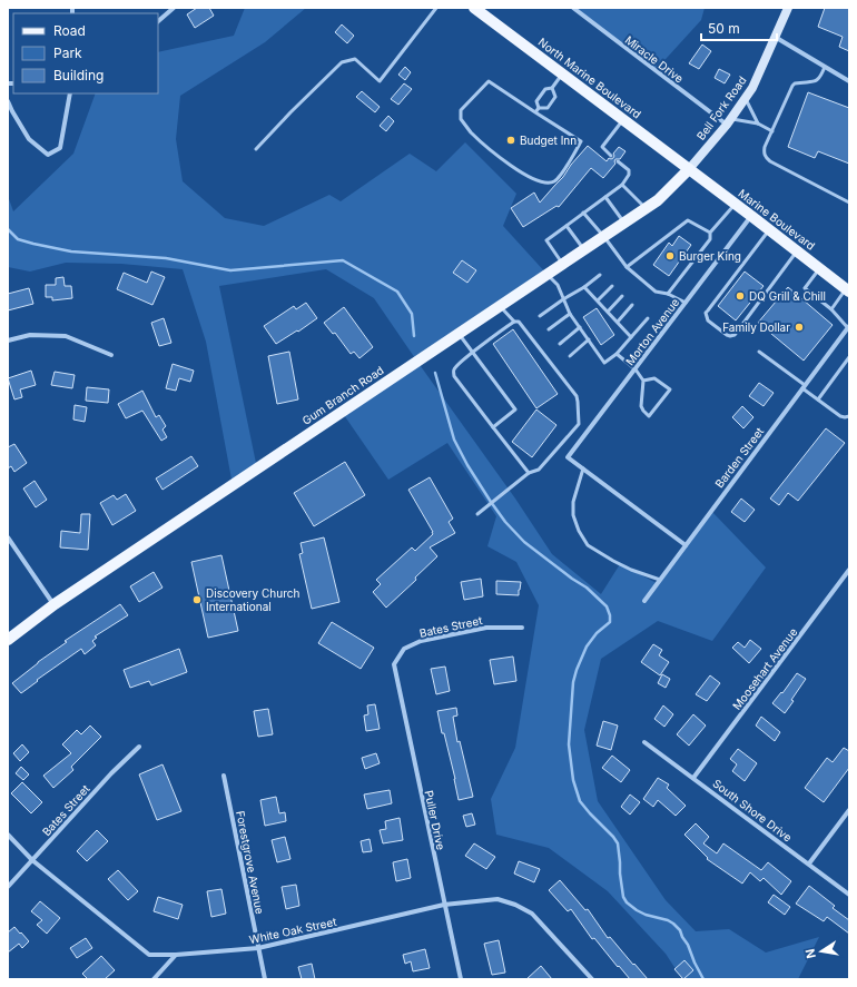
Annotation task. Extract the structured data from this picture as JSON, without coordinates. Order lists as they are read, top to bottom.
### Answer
{
  "streets": {
    "main road": [
      "North Marine Boulevard",
      "Bell Fork Road",
      "Marine Boulevard",
      "Gum Branch Road"
    ],
    "street": [
      "Miracle Drive",
      "Morton Avenue",
      "Barden Street",
      "Bates Street",
      "Moosehart Avenue",
      "South Shore Drive",
      "Puller Drive",
      "Forestgrove Avenue",
      "White Oak Street"
    ]
  },
  "crossings": [
    ["Miracle Drive", "Bell Fork Road"],
    ["North Marine Boulevard", "Bell Fork Road"],
    ["North Marine Boulevard", "Marine Boulevard"],
    ["North Marine Boulevard", "Gum Branch Road"],
    ["Bell Fork Road", "Marine Boulevard"],
    ["Bell Fork Road", "Gum Branch Road"],
    ["Marine Boulevard", "Morton Avenue"],
    ["Marine Boulevard", "Gum Branch Road"],
    ["Bates Street", "Puller Drive"],
    ["Bates Street", "White Oak Street"],
    ["Moosehart Avenue", "South Shore Drive"],
    ["Puller Drive", "White Oak Street"],
    ["Forestgrove Avenue", "White Oak Street"]
  ],
  "places": [
    "Budget Inn",
    "Burger King",
    "DQ Grill & Chill",
    "Family Dollar",
    "Discovery Church International"
  ],
  "legend": ["Road", "Park", "Building"],
  "scale_bar": "50 m",
  "north": "left"
}
